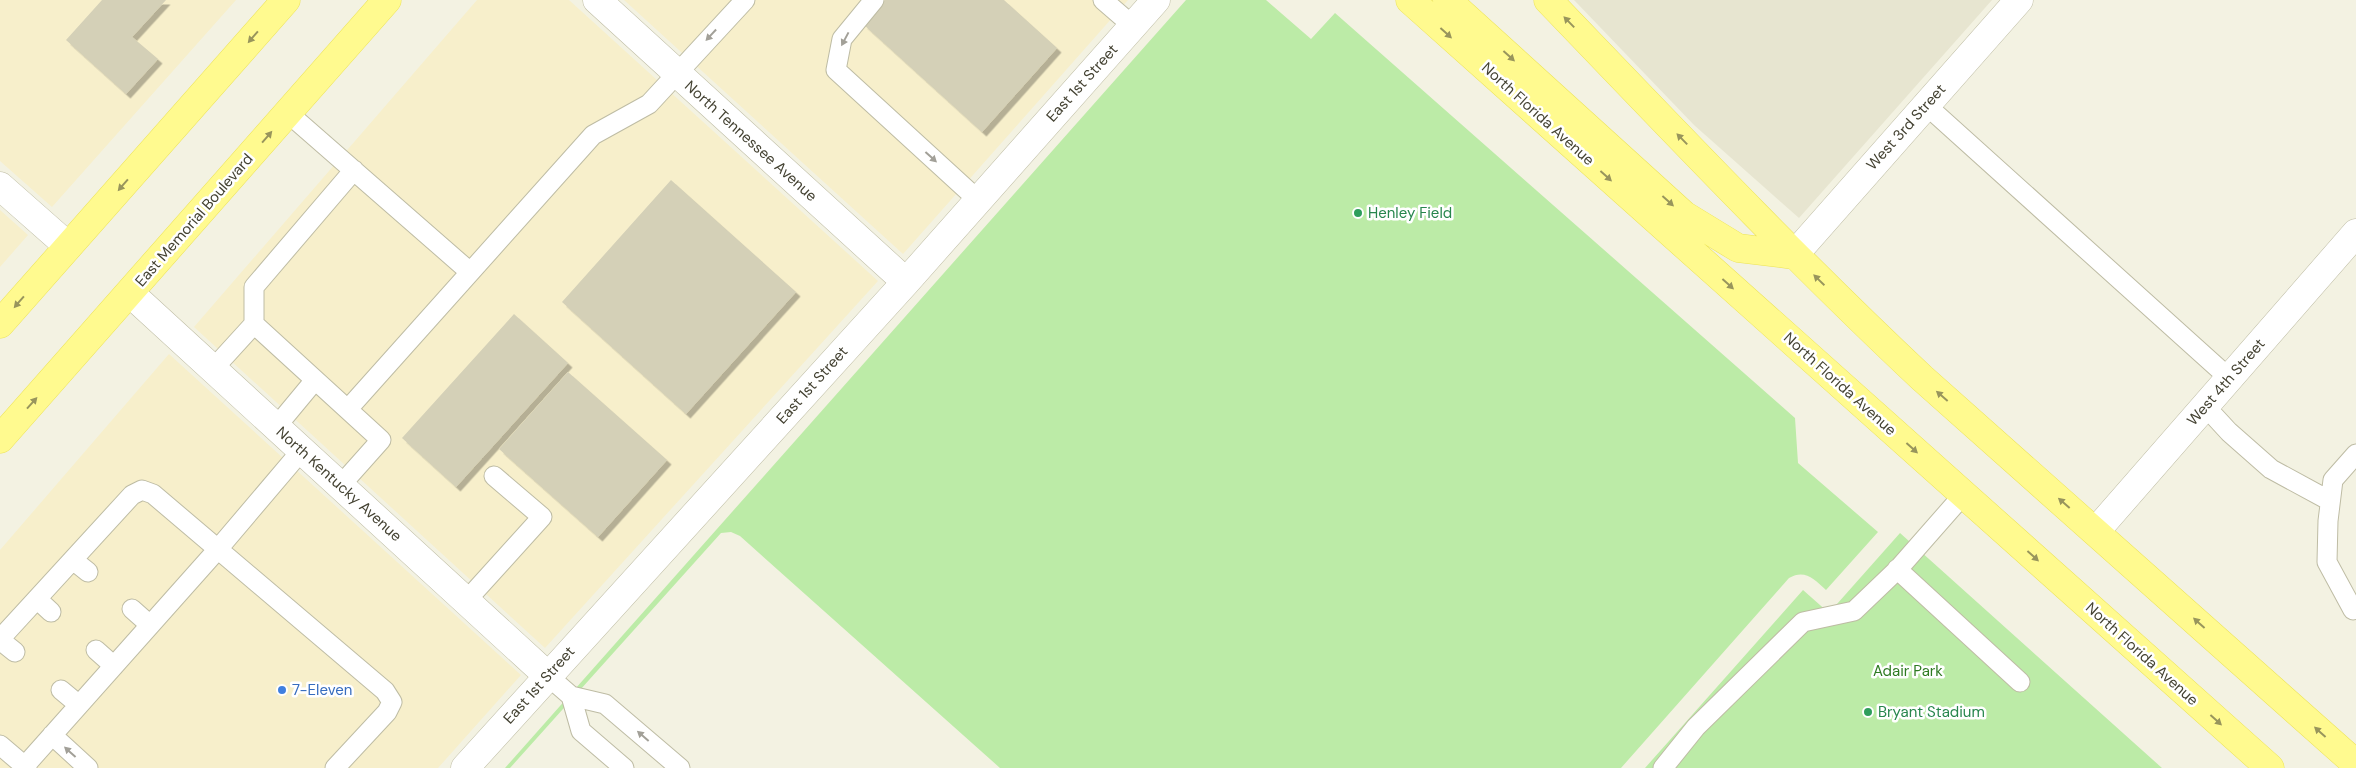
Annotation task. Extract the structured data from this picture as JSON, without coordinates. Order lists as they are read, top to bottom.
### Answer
{
  "streets": {
    "main road": ["North Florida Avenue", "East Memorial Boulevard"],
    "street": [
      "East 1st Street",
      "West 3rd Street",
      "North Tennessee Avenue",
      "West 4th Street",
      "North Kentucky Avenue"
    ]
  },
  "crossings": [
    ["East 1st Street", "North Tennessee Avenue"],
    ["East 1st Street", "North Kentucky Avenue"],
    ["East Memorial Boulevard", "North Kentucky Avenue"]
  ],
  "parks": ["Adair Park"],
  "places": ["Henley Field", "7-Eleven", "Bryant Stadium"]
}
